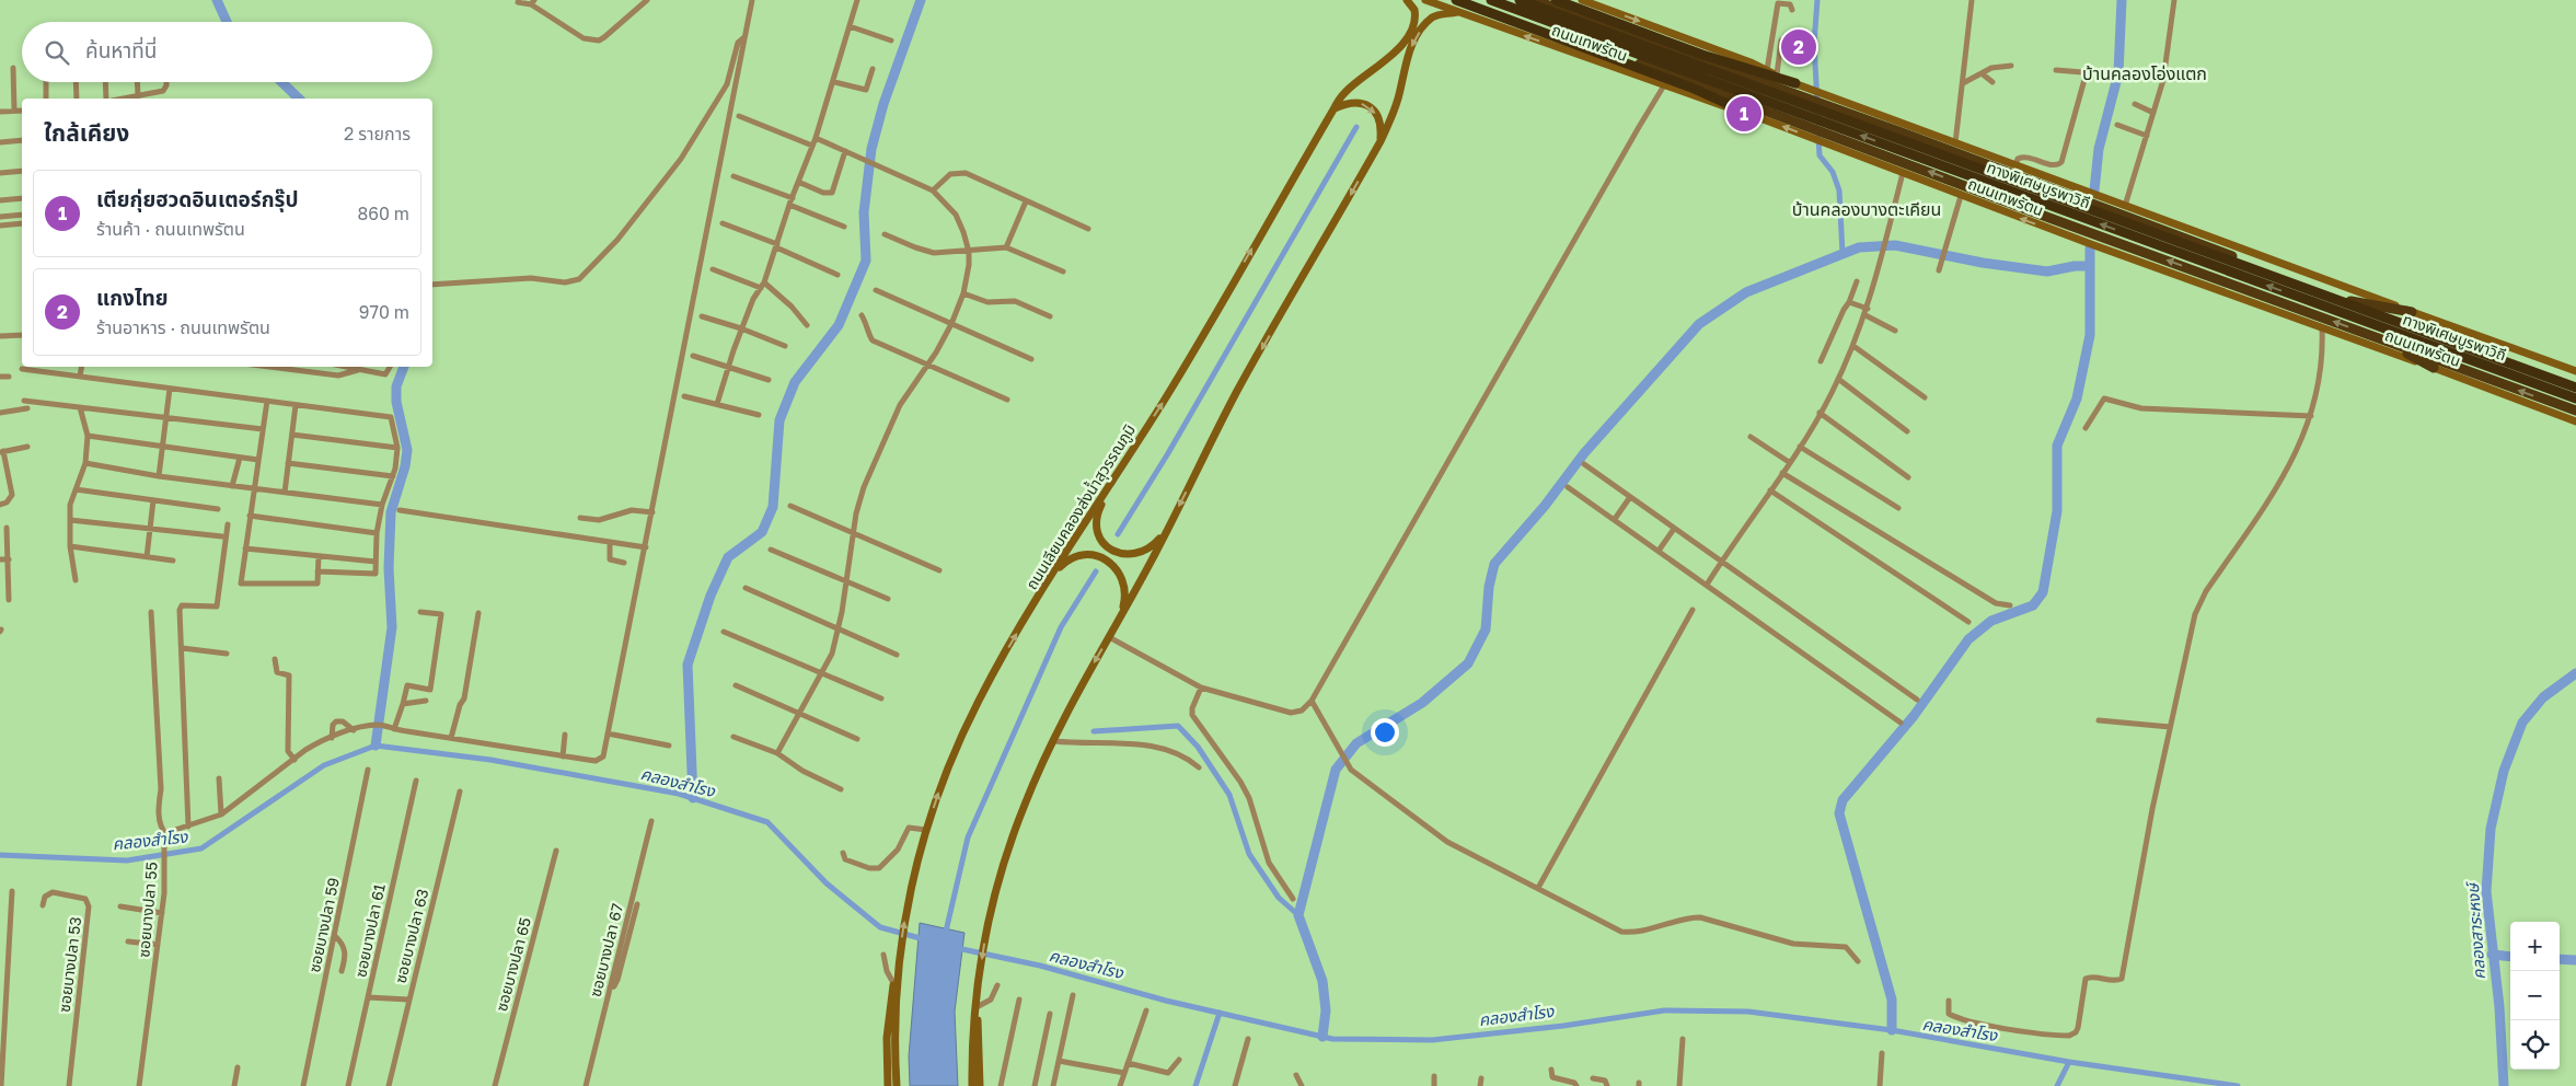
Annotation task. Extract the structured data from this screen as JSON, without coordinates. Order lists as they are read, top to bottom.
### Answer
{
  "streets": {
    "highway": ["ถนนเทพรัตน", "ทางพิเศษบูรพาวิถี"],
    "main road": ["ถนนเลียบคลองส่งน้ำสุวรรณภูมิ"],
    "street": [
      "ซอยบางปลา 55",
      "ซอยบางปลา 59",
      "ซอยบางปลา 61",
      "ซอยบางปลา 63",
      "ซอยบางปลา 67",
      "ซอยบางปลา 53",
      "ซอยบางปลา 65"
    ]
  },
  "districts": ["บ้านคลองโอ่งแตก", "บ้านคลองบางตะเคียน"],
  "water": ["คลองสำโรง", "คลองสาระหงษ์"],
  "page": {
    "search": "ค้นหาที่นี่",
    "pins": ["2", "1"],
    "heading": ["ใกล้เคียง", "2 รายการ"],
    "list": [
      {
        "mark": "1",
        "name": "เตียกุ่ยฮวดอินเตอร์กรุ๊ป",
        "note": "ร้านค้า · ถนนเทพรัตน",
        "value": "860 m"
      },
      {
        "mark": "2",
        "name": "แกงไทย",
        "note": "ร้านอาหาร · ถนนเทพรัตน",
        "value": "970 m"
      }
    ],
    "map_buttons": ["+", "−"]
  }
}
